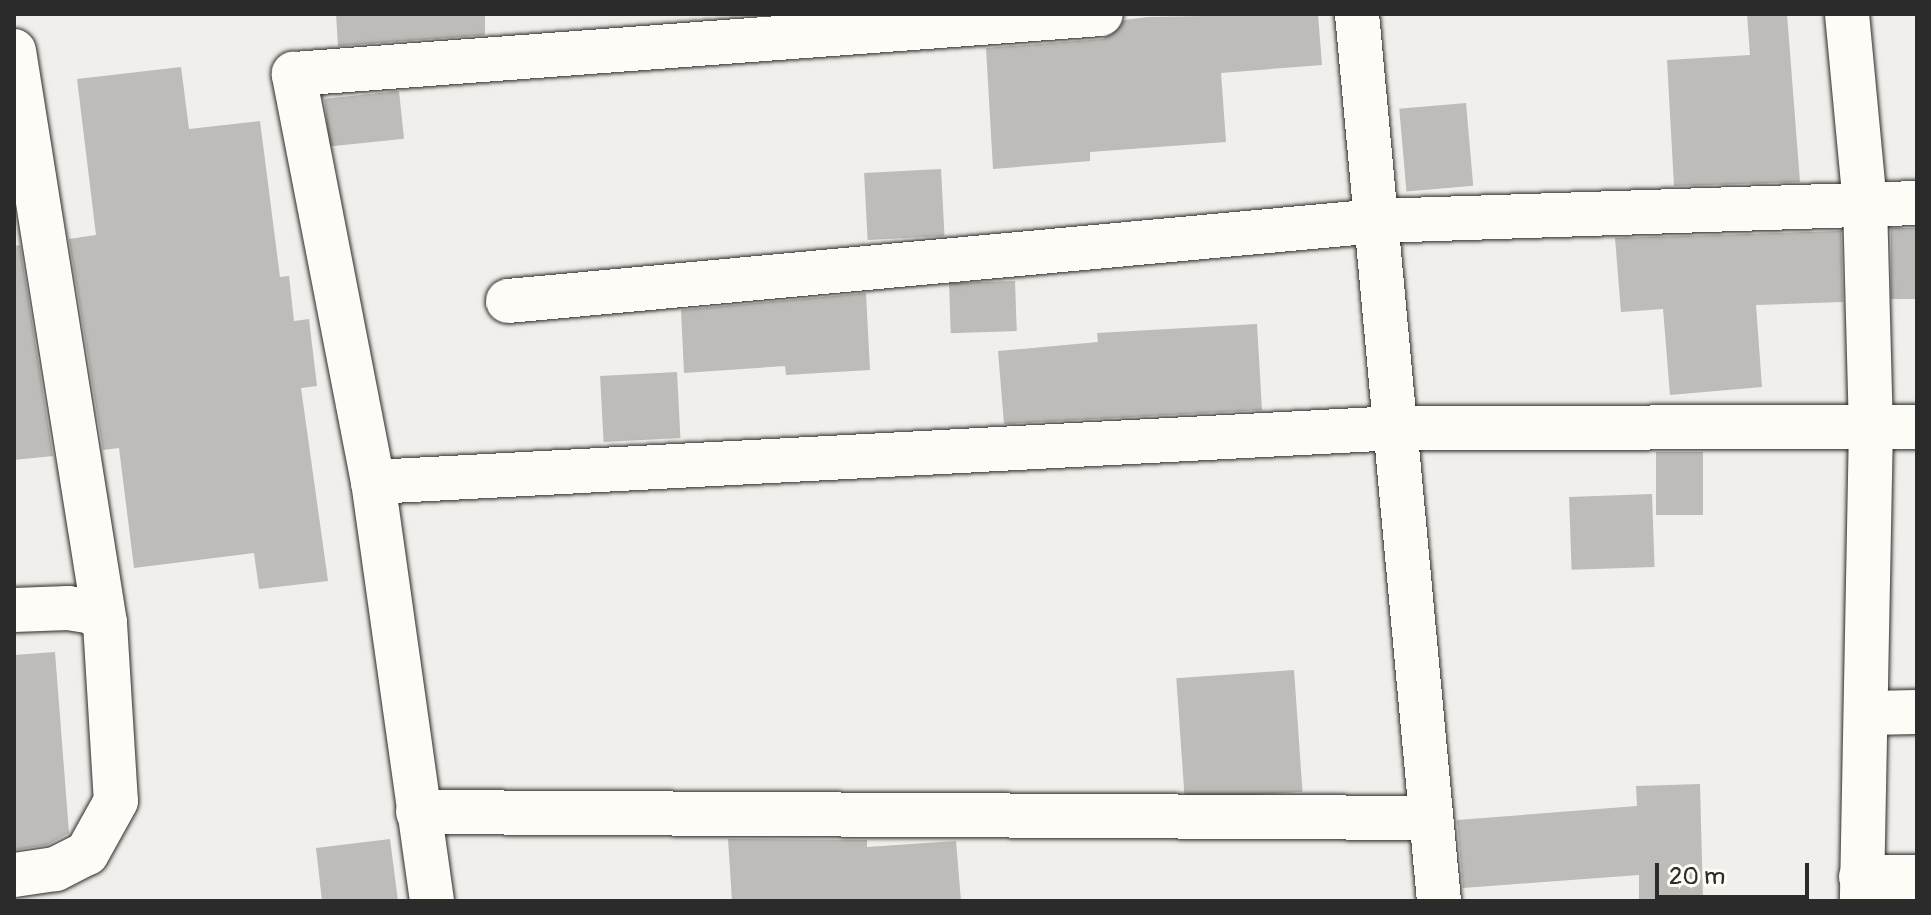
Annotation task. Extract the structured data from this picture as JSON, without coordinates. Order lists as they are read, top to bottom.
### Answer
{
  "scale_bar": "20 m"
}
